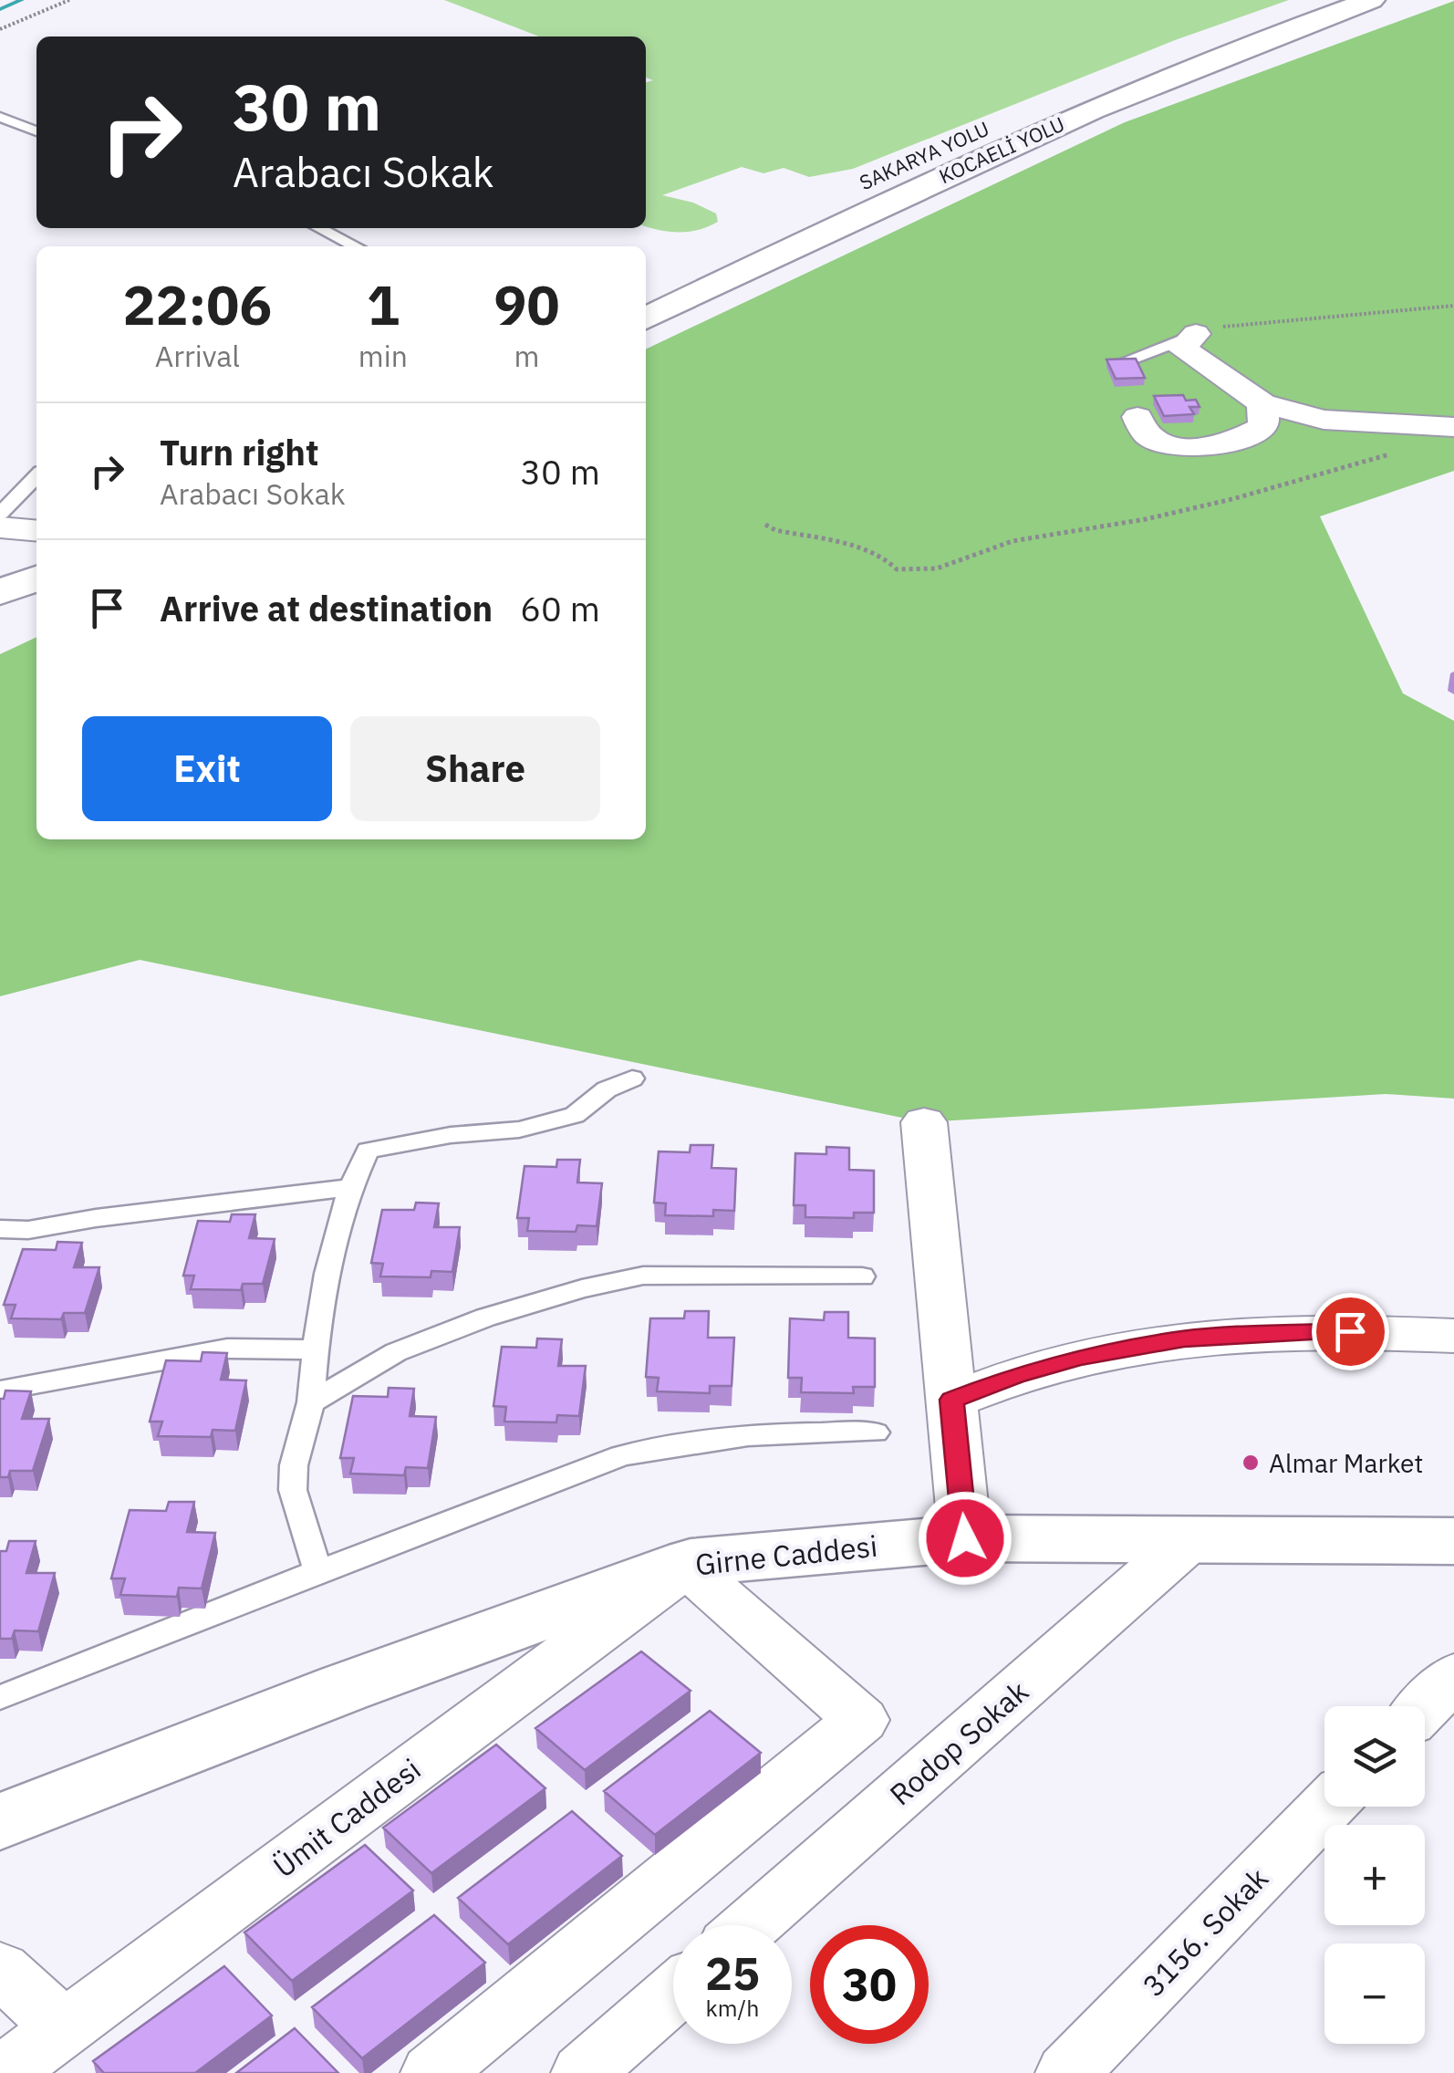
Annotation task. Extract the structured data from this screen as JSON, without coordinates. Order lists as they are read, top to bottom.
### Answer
{
  "streets": {
    "main road": ["KOCAELİ YOLU", "SAKARYA YOLU", "Girne Caddesi"],
    "street": ["Rodop Sokak", "Ümit Caddesi", "3156. Sokak"]
  },
  "crossings": [
    ["Girne Caddesi", "Rodop Sokak"],
    ["Girne Caddesi", "Ümit Caddesi"]
  ],
  "places": ["Almar Market"],
  "page": {
    "turn": ["30 m", "Arabacı Sokak"],
    "eta": [
      "22:06",
      "Arrival",
      "1",
      "min",
      "90",
      "m"
    ],
    "list": [
      {
        "name": "Turn right",
        "note": "Arabacı Sokak",
        "value": "30 m"
      },
      {
        "name": "Arrive at destination",
        "value": "60 m"
      }
    ],
    "buttons": ["Exit", "Share"],
    "map_buttons": ["+", "−"],
    "speed": "25 km/h",
    "limit": "30"
  }
}
